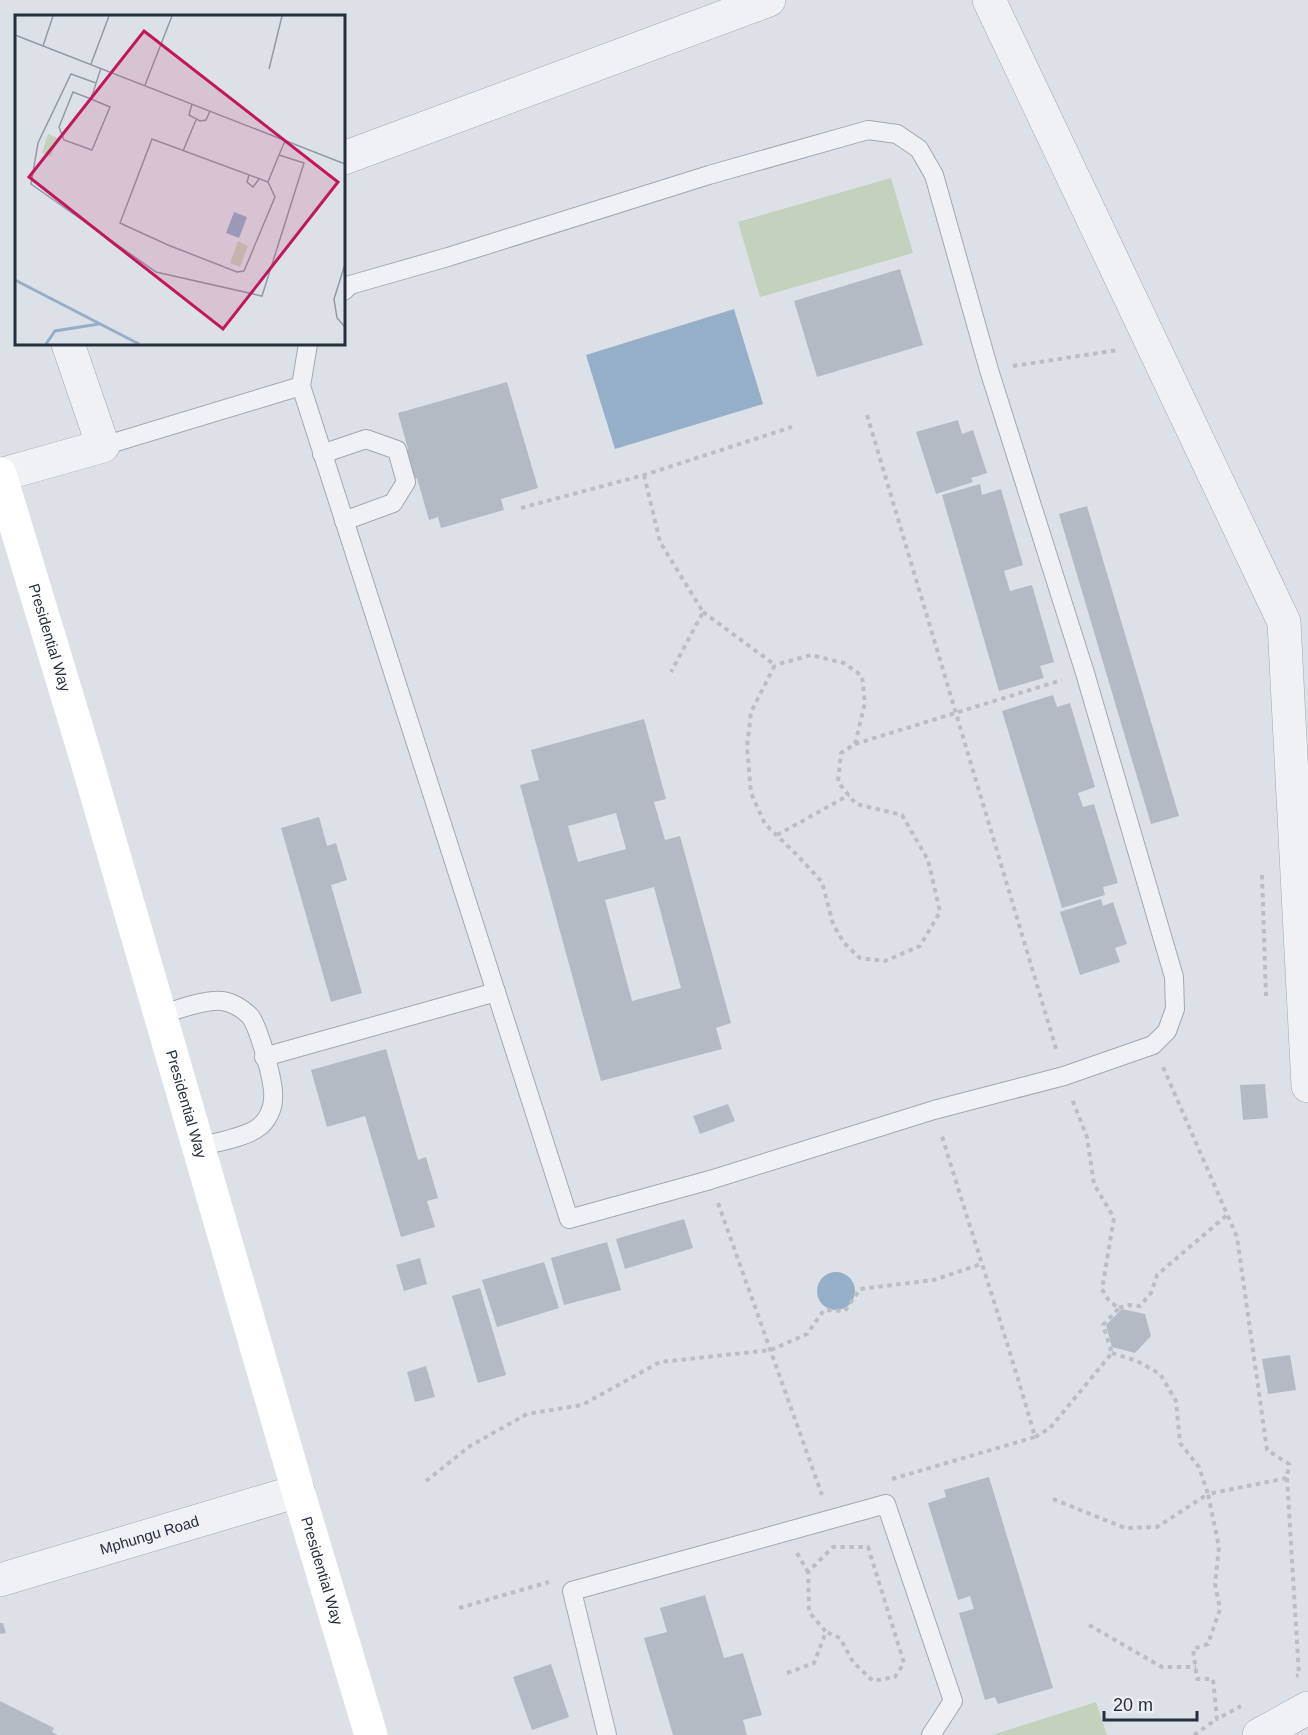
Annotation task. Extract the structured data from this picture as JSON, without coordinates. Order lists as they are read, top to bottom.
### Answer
{
  "streets": {
    "main road": ["Presidential Way"],
    "street": ["Mphungu Road"]
  },
  "crossings": [
    ["Presidential Way", "Mphungu Road"]
  ],
  "scale_bar": "20 m"
}
